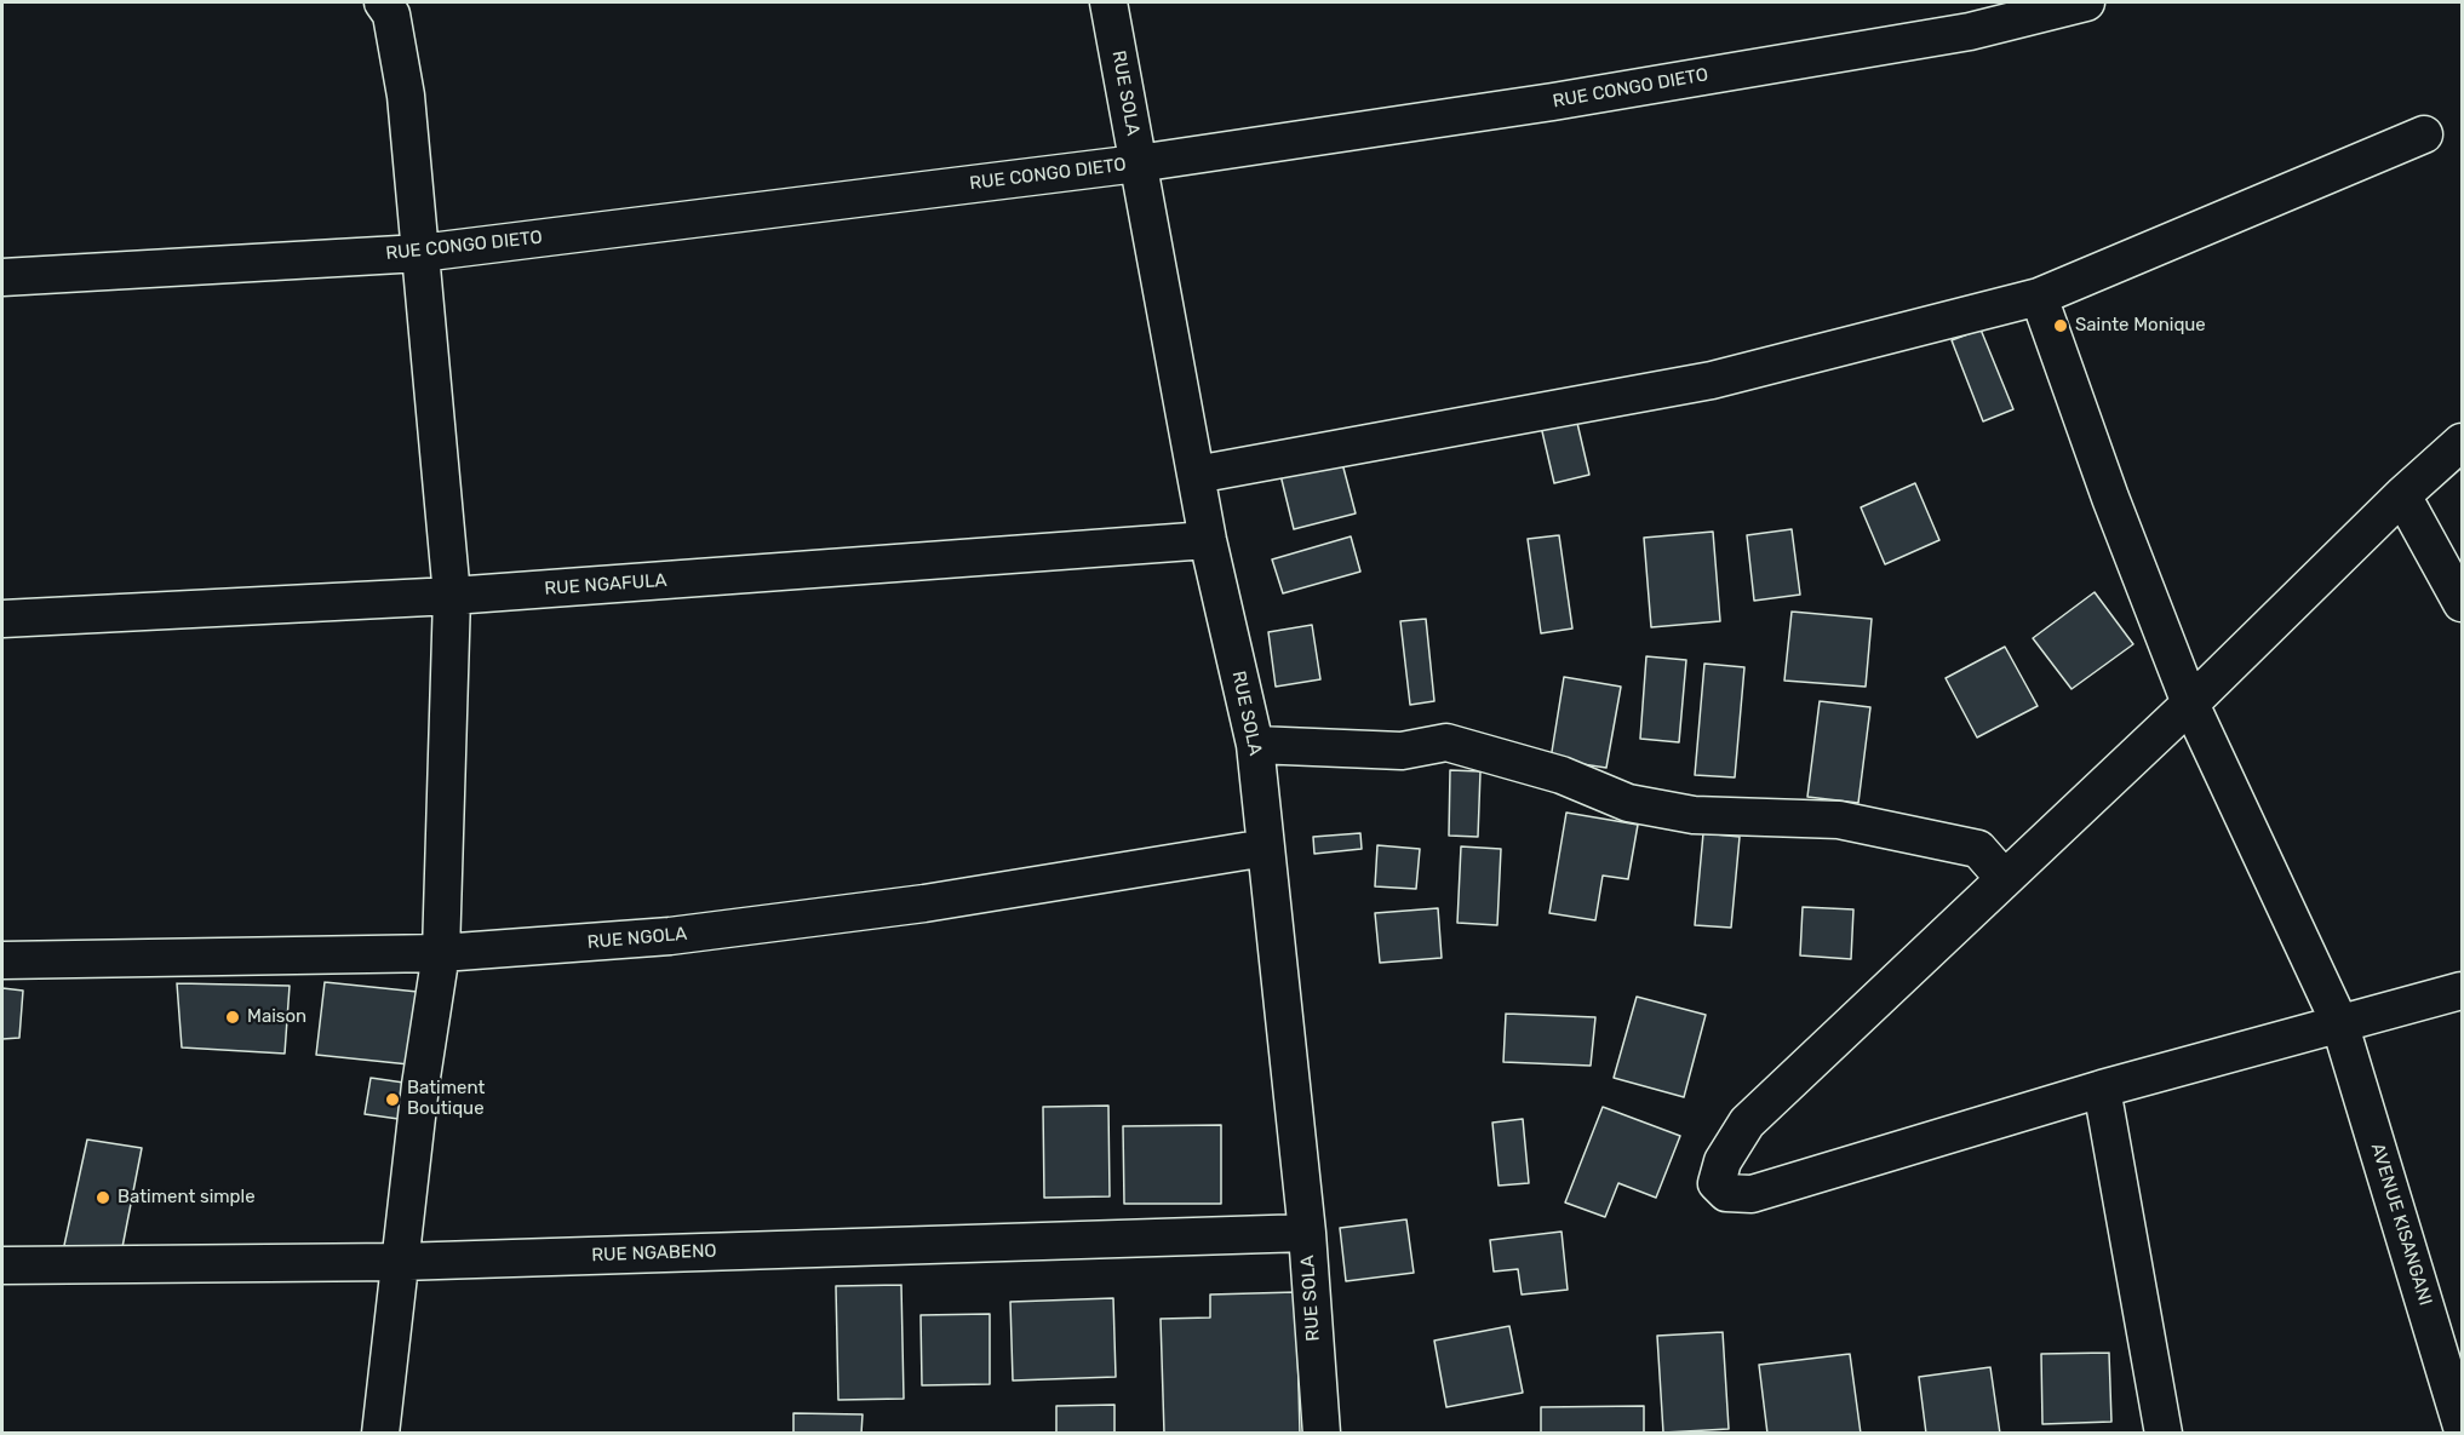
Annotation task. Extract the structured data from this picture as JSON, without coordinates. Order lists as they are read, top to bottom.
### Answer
{
  "streets": {
    "street": [
      "RUE CONGO DIETO",
      "RUE SOLA",
      "RUE NGAFULA",
      "RUE NGOLA",
      "AVENUE KISANGANI",
      "RUE NGABENO"
    ]
  },
  "crossings": [
    ["RUE CONGO DIETO", "RUE SOLA"],
    ["RUE SOLA", "RUE NGAFULA"],
    ["RUE SOLA", "RUE NGOLA"],
    ["RUE SOLA", "RUE NGABENO"]
  ],
  "places": [
    "Sainte Monique",
    "Maison",
    "Batiment Boutique",
    "Batiment simple"
  ]
}
